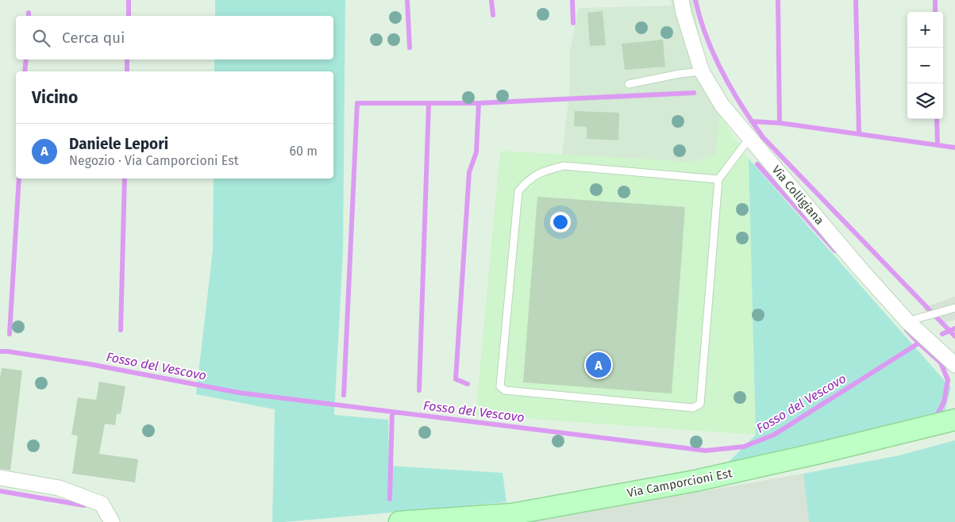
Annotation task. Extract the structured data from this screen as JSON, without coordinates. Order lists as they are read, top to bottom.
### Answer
{
  "streets": {
    "main road": ["Via Camporcioni Est"],
    "street": ["Via Colligiana"]
  },
  "water": ["Fosso del Vescovo"],
  "page": {
    "map_buttons": ["+", "−"],
    "search": "Cerca qui",
    "heading": "Vicino",
    "list": [
      {
        "mark": "A",
        "name": "Daniele Lepori",
        "note": "Negozio · Via Camporcioni Est",
        "value": "60 m"
      }
    ],
    "pins": "A"
  }
}
